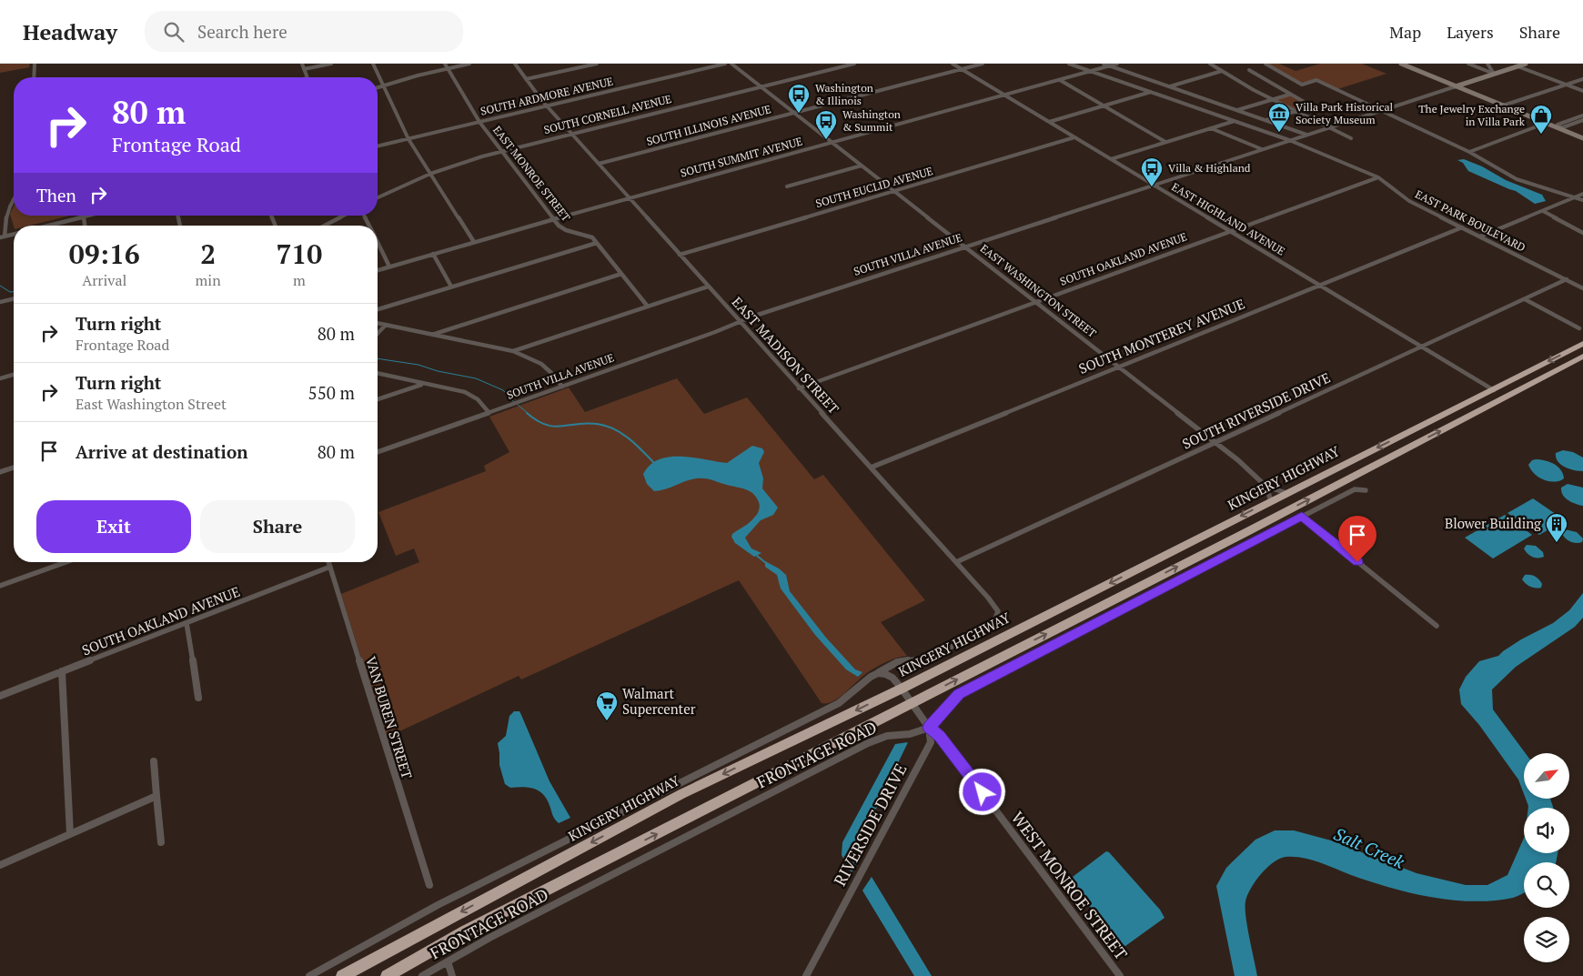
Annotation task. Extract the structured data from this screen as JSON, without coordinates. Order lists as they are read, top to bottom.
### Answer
{
  "streets": {
    "highway": ["KINGERY HIGHWAY"],
    "street": [
      "SOUTH ARDMORE AVENUE",
      "SOUTH CORNELL AVENUE",
      "SOUTH ILLINOIS AVENUE",
      "SOUTH SUMMIT AVENUE",
      "EAST MONROE STREET",
      "SOUTH EUCLID AVENUE",
      "EAST HIGHLAND AVENUE",
      "EAST PARK BOULEVARD",
      "SOUTH VILLA AVENUE",
      "SOUTH OAKLAND AVENUE",
      "EAST WASHINGTON STREET",
      "SOUTH MONTEREY AVENUE",
      "EAST MADISON STREET",
      "SOUTH RIVERSIDE DRIVE",
      "VAN BUREN STREET",
      "FRONTAGE ROAD",
      "RIVERSIDE DRIVE",
      "WEST MONROE STREET"
    ]
  },
  "crossings": [
    ["SOUTH ARDMORE AVENUE", "EAST MONROE STREET"],
    ["SOUTH ARDMORE AVENUE", "EAST MADISON STREET"],
    ["SOUTH CORNELL AVENUE", "EAST MONROE STREET"],
    ["SOUTH CORNELL AVENUE", "EAST WASHINGTON STREET"],
    ["SOUTH CORNELL AVENUE", "EAST MADISON STREET"],
    ["SOUTH ILLINOIS AVENUE", "EAST HIGHLAND AVENUE"],
    ["SOUTH ILLINOIS AVENUE", "EAST WASHINGTON STREET"],
    ["SOUTH ILLINOIS AVENUE", "EAST MADISON STREET"],
    ["SOUTH SUMMIT AVENUE", "EAST MONROE STREET"],
    ["SOUTH SUMMIT AVENUE", "EAST HIGHLAND AVENUE"],
    ["SOUTH SUMMIT AVENUE", "EAST PARK BOULEVARD"],
    ["SOUTH SUMMIT AVENUE", "EAST WASHINGTON STREET"],
    ["SOUTH SUMMIT AVENUE", "EAST MADISON STREET"],
    ["SOUTH EUCLID AVENUE", "EAST HIGHLAND AVENUE"],
    ["SOUTH EUCLID AVENUE", "EAST WASHINGTON STREET"],
    ["SOUTH EUCLID AVENUE", "EAST MADISON STREET"],
    ["EAST HIGHLAND AVENUE", "SOUTH VILLA AVENUE"],
    ["EAST HIGHLAND AVENUE", "SOUTH OAKLAND AVENUE"],
    ["EAST HIGHLAND AVENUE", "SOUTH MONTEREY AVENUE"],
    ["EAST HIGHLAND AVENUE", "SOUTH RIVERSIDE DRIVE"],
    ["EAST HIGHLAND AVENUE", "KINGERY HIGHWAY"],
    ["EAST PARK BOULEVARD", "SOUTH VILLA AVENUE"],
    ["EAST PARK BOULEVARD", "SOUTH OAKLAND AVENUE"],
    ["EAST PARK BOULEVARD", "SOUTH MONTEREY AVENUE"],
    ["EAST PARK BOULEVARD", "SOUTH RIVERSIDE DRIVE"],
    ["SOUTH VILLA AVENUE", "EAST WASHINGTON STREET"],
    ["SOUTH VILLA AVENUE", "EAST MADISON STREET"],
    ["SOUTH OAKLAND AVENUE", "EAST WASHINGTON STREET"],
    ["SOUTH OAKLAND AVENUE", "EAST MADISON STREET"],
    ["SOUTH OAKLAND AVENUE", "VAN BUREN STREET"],
    ["EAST WASHINGTON STREET", "SOUTH MONTEREY AVENUE"],
    ["EAST WASHINGTON STREET", "SOUTH RIVERSIDE DRIVE"],
    ["EAST WASHINGTON STREET", "KINGERY HIGHWAY"],
    ["SOUTH MONTEREY AVENUE", "EAST MADISON STREET"],
    ["EAST MADISON STREET", "SOUTH RIVERSIDE DRIVE"],
    ["FRONTAGE ROAD", "RIVERSIDE DRIVE"],
    ["FRONTAGE ROAD", "WEST MONROE STREET"],
    ["RIVERSIDE DRIVE", "WEST MONROE STREET"]
  ],
  "water": ["Salt Creek"],
  "places": {
    "bus stop": ["Washington & Illinois", "Washington & Summit", "Villa & Highland"],
    "museum": ["Villa Park Historical Society Museum"],
    "shop": ["The Jewelry Exchange in Villa Park"],
    "building": ["Blower Building"],
    "supermarket": ["Walmart Supercenter"]
  },
  "north": "top right",
  "page": {
    "header": "Headway",
    "search": "Search here",
    "nav": ["Map", "Layers", "Share"],
    "turn": ["80 m", "Frontage Road"],
    "then": "Then",
    "eta": [
      "09:16",
      "Arrival",
      "2",
      "min",
      "710",
      "m"
    ],
    "list": [
      {
        "name": "Turn right",
        "note": "Frontage Road",
        "value": "80 m"
      },
      {
        "name": "Turn right",
        "note": "East Washington Street",
        "value": "550 m"
      },
      {
        "name": "Arrive at destination",
        "value": "80 m"
      }
    ],
    "buttons": ["Exit", "Share"]
  }
}
